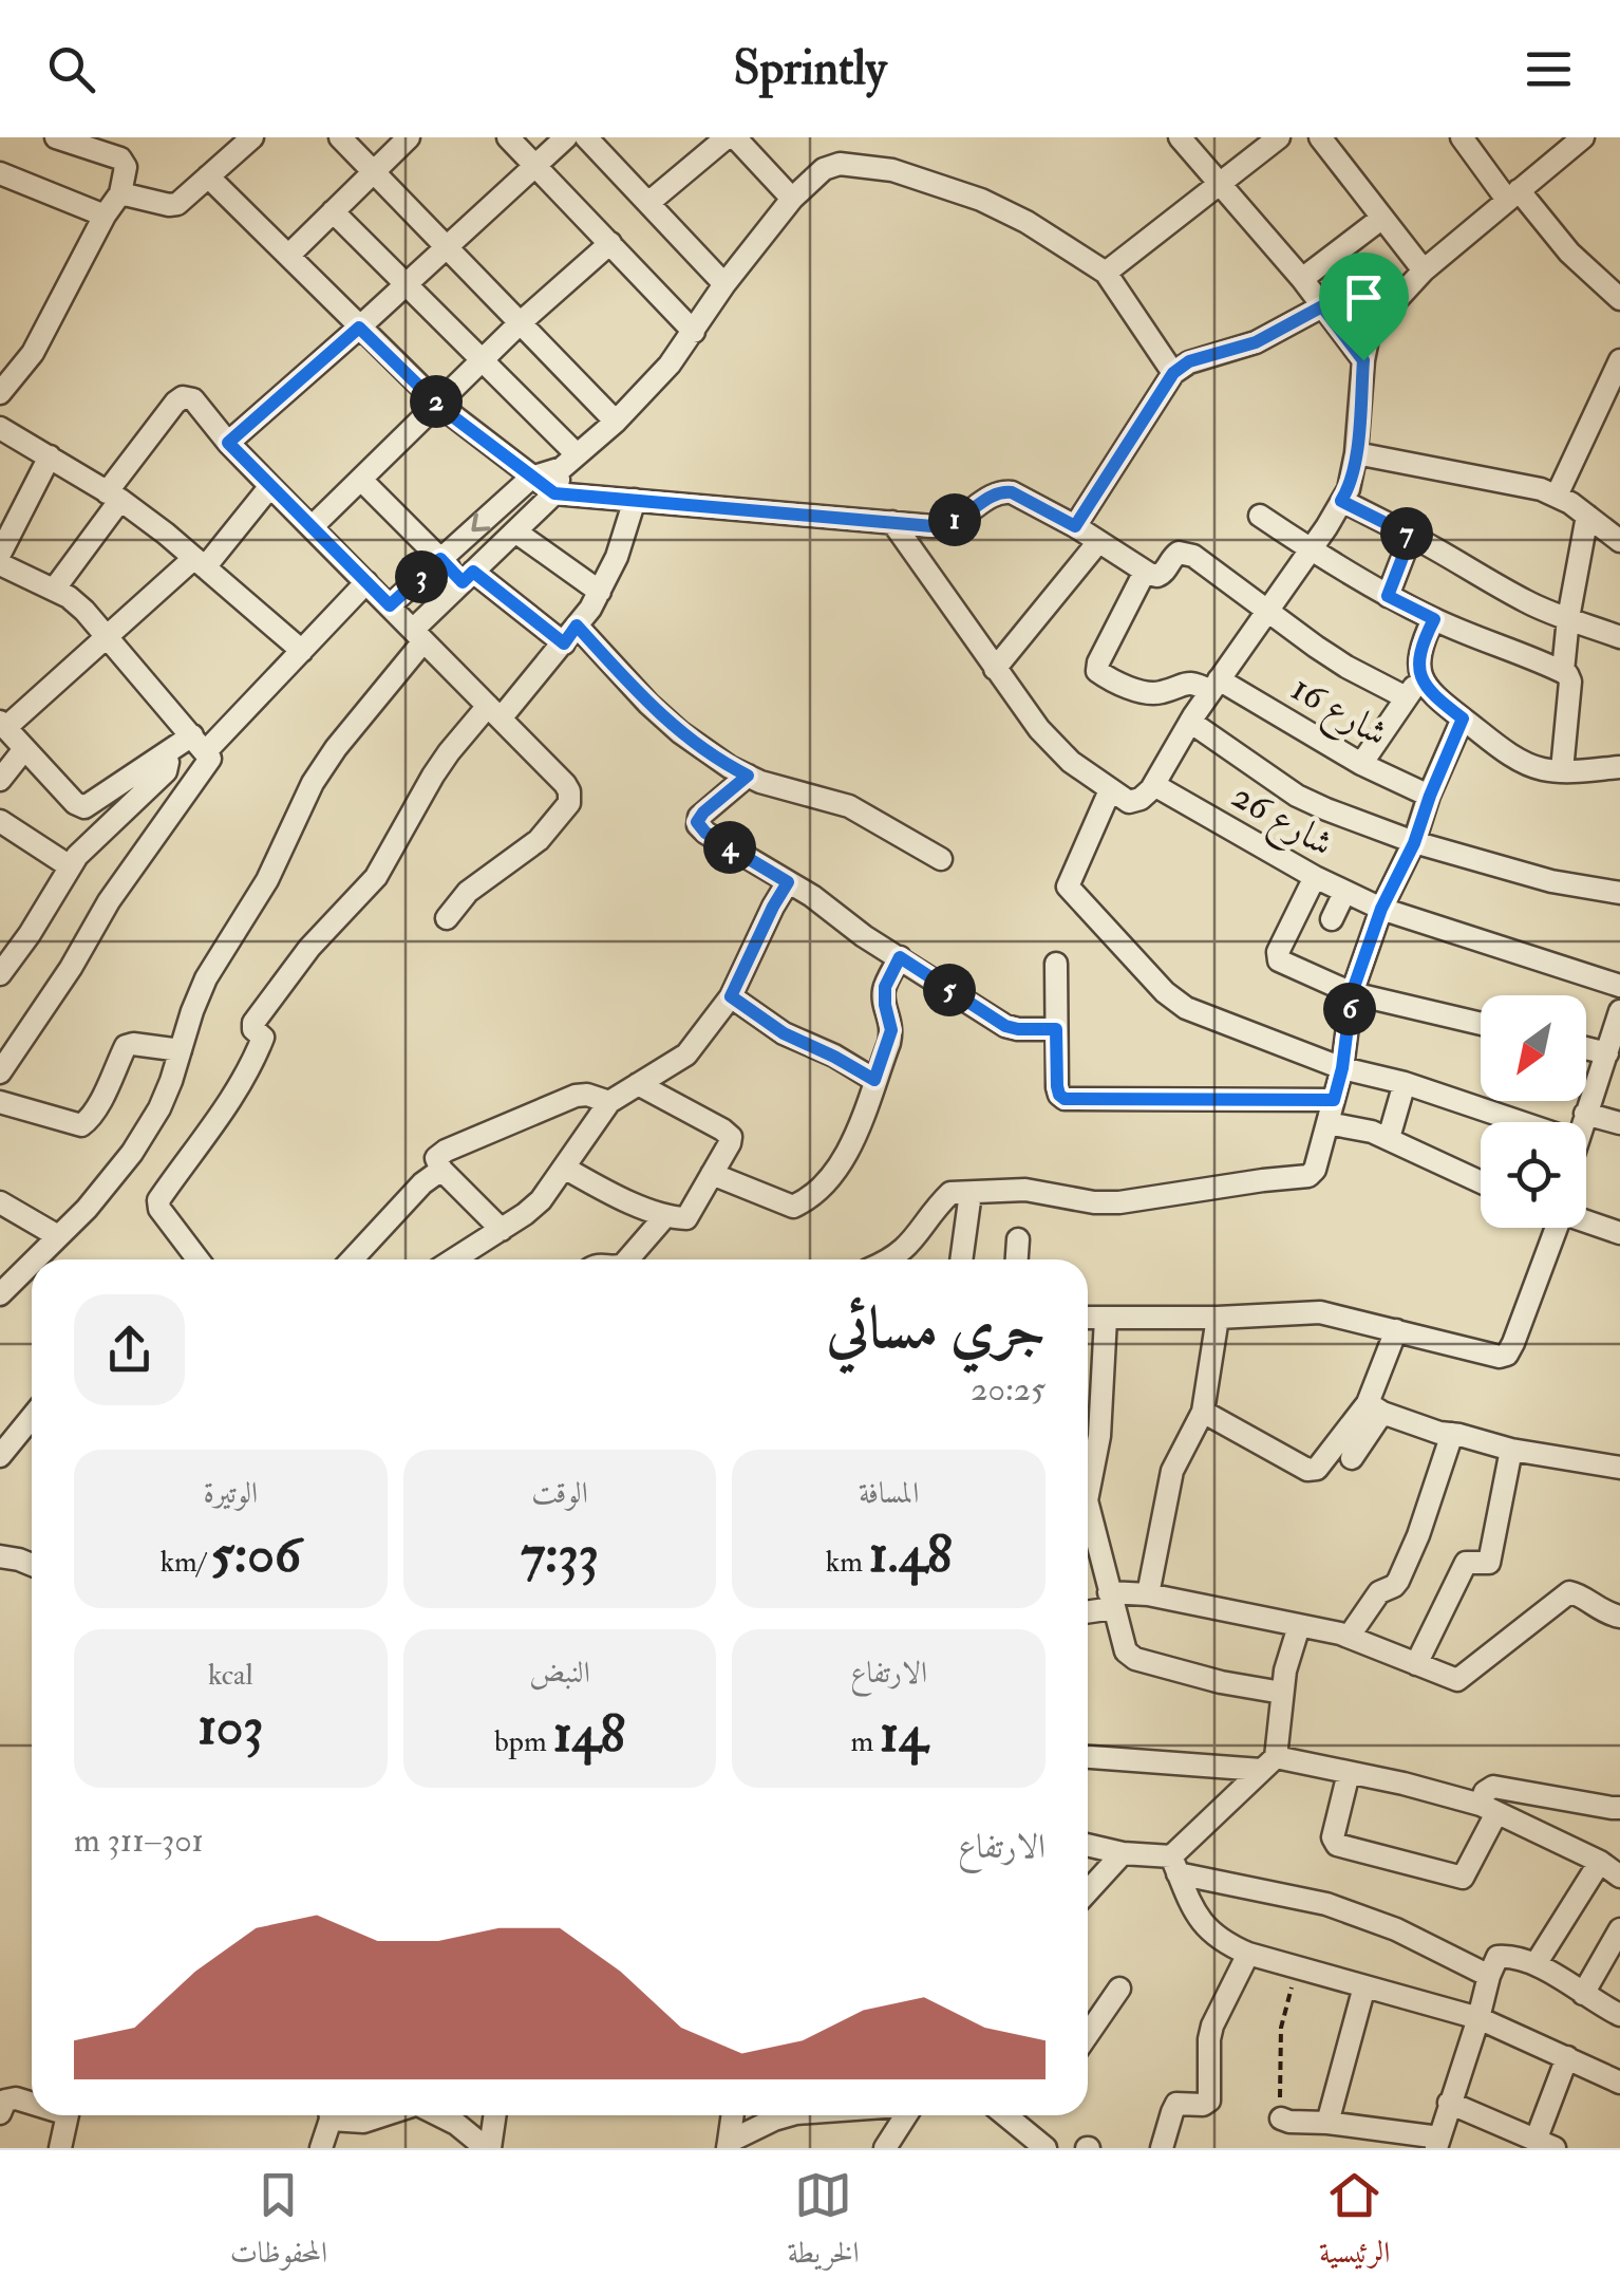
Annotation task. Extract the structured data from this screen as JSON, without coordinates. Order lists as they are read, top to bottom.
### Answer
{
  "streets": {
    "street": ["شارع 16", "شارع 26"]
  },
  "north": "bottom left",
  "page": {
    "header": "Sprintly",
    "pins": [
      "2",
      "1",
      "7",
      "3",
      "4",
      "5",
      "6"
    ],
    "heading": ["جري مسائي", "20:25"],
    "stats": [
      ["المسافة", "1.48 km"],
      ["الوقت", "7:33"],
      ["الوتيرة", "5:06 /km"],
      ["الارتفاع", "14 m"],
      ["النبض", "148 bpm"],
      ["kcal", "103"]
    ],
    "chart": ["الارتفاع", "301–311 m"],
    "tabs": ["الرئيسية", "الخريطة", "المحفوظات"]
  }
}
